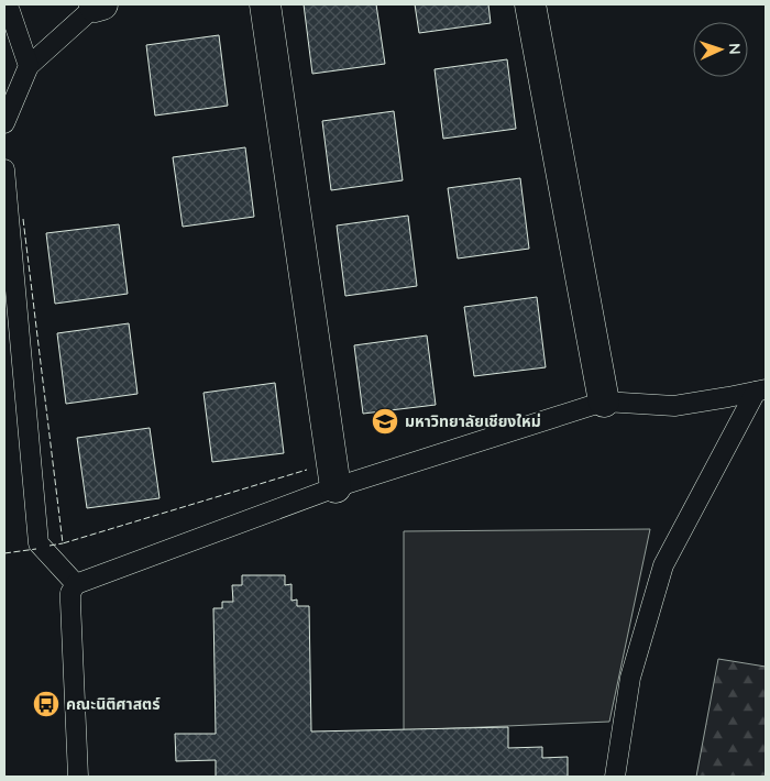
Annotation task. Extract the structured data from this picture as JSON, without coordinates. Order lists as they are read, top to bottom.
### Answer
{
  "places": {
    "school or university": ["มหาวิทยาลัยเชียงใหม่"],
    "bus stop": ["คณะนิติศาสตร์"]
  },
  "north": "right"
}
